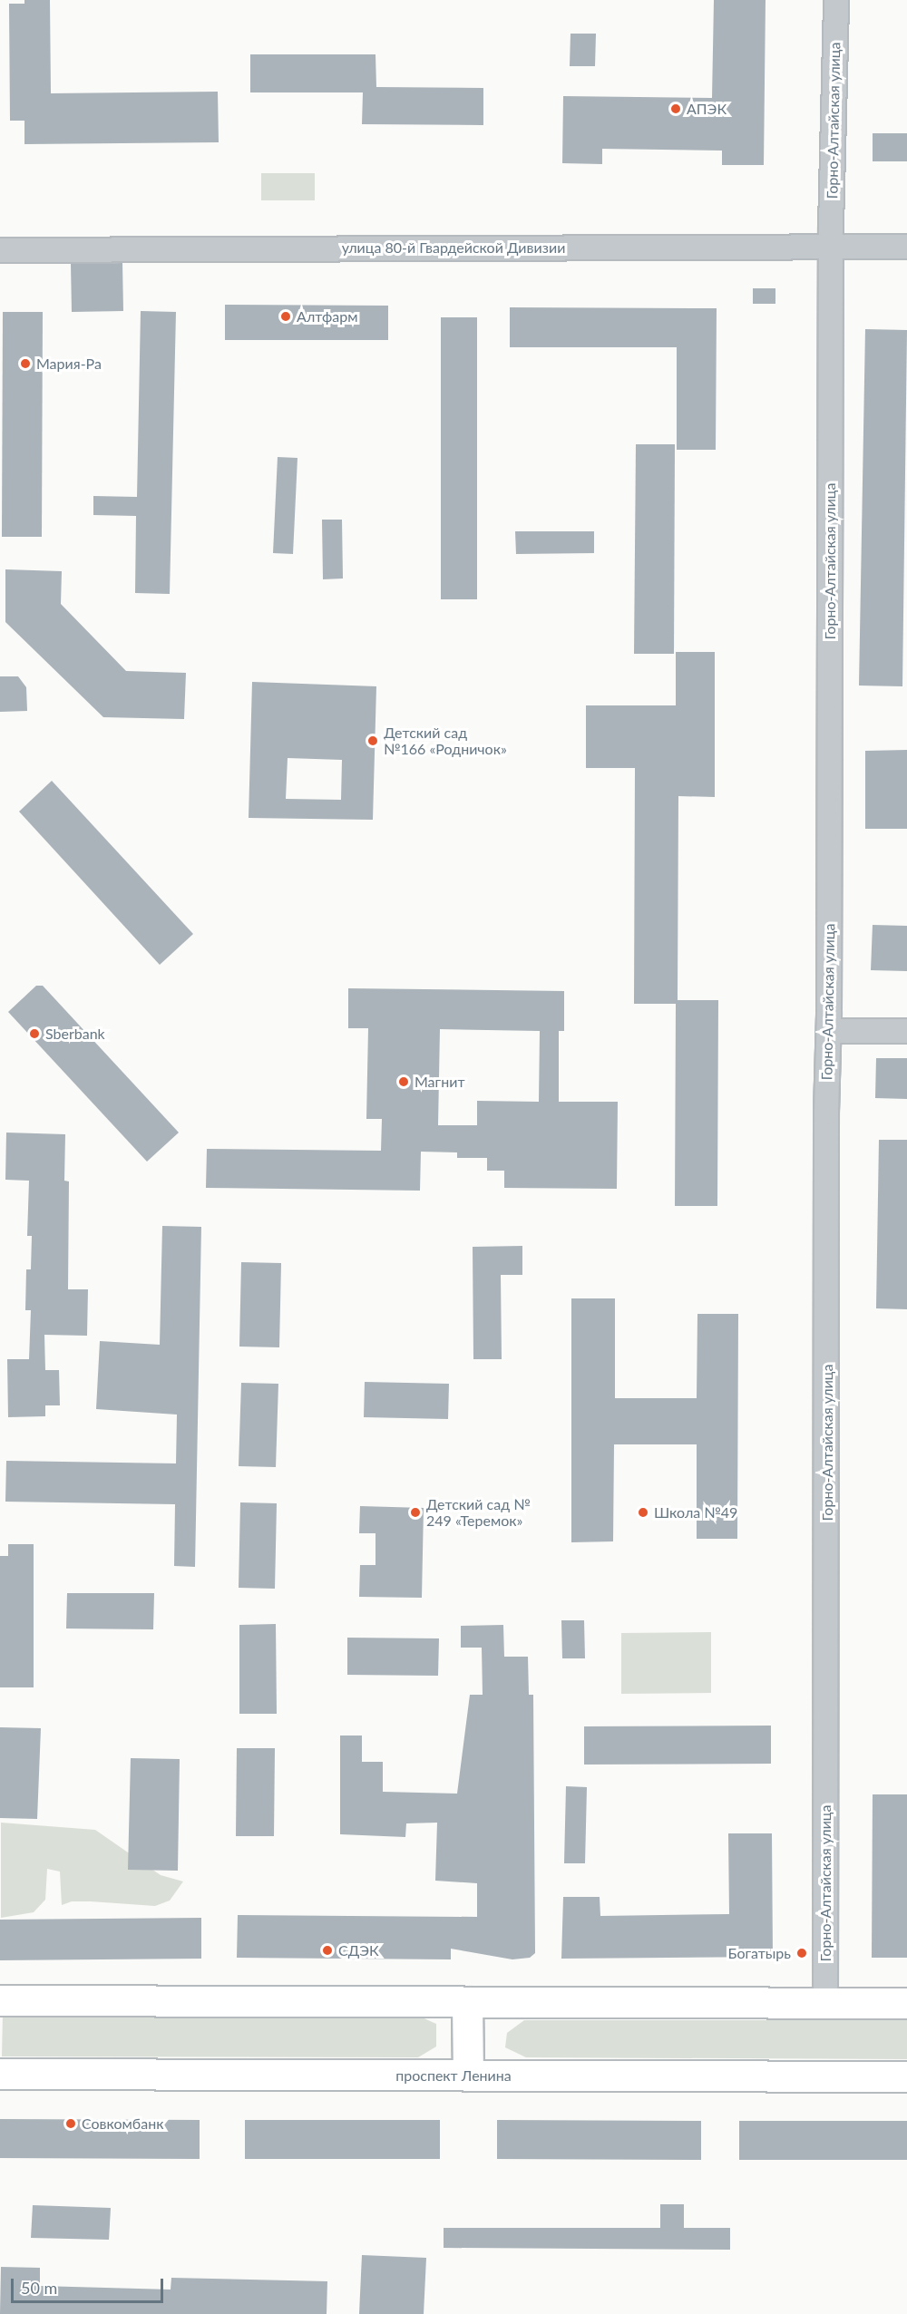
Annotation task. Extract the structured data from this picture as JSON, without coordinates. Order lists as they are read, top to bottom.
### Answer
{
  "streets": {
    "main road": ["проспект Ленина"],
    "street": ["Горно-Алтайская улица", "улица 80-й Гвардейской Дивизии"]
  },
  "crossings": [
    ["Горно-Алтайская улица", "улица 80-й Гвардейской Дивизии"]
  ],
  "places": [
    "АПЭК",
    "Алтфарм",
    "Мария-Ра",
    "Детский сад №166 «Родничок»",
    "Sberbank",
    "Магнит",
    "Детский сад № 249 «Теремок»",
    "Школа №49",
    "СДЭК",
    "Богатырь",
    "Совкомбанк"
  ],
  "scale_bar": "50 m"
}
